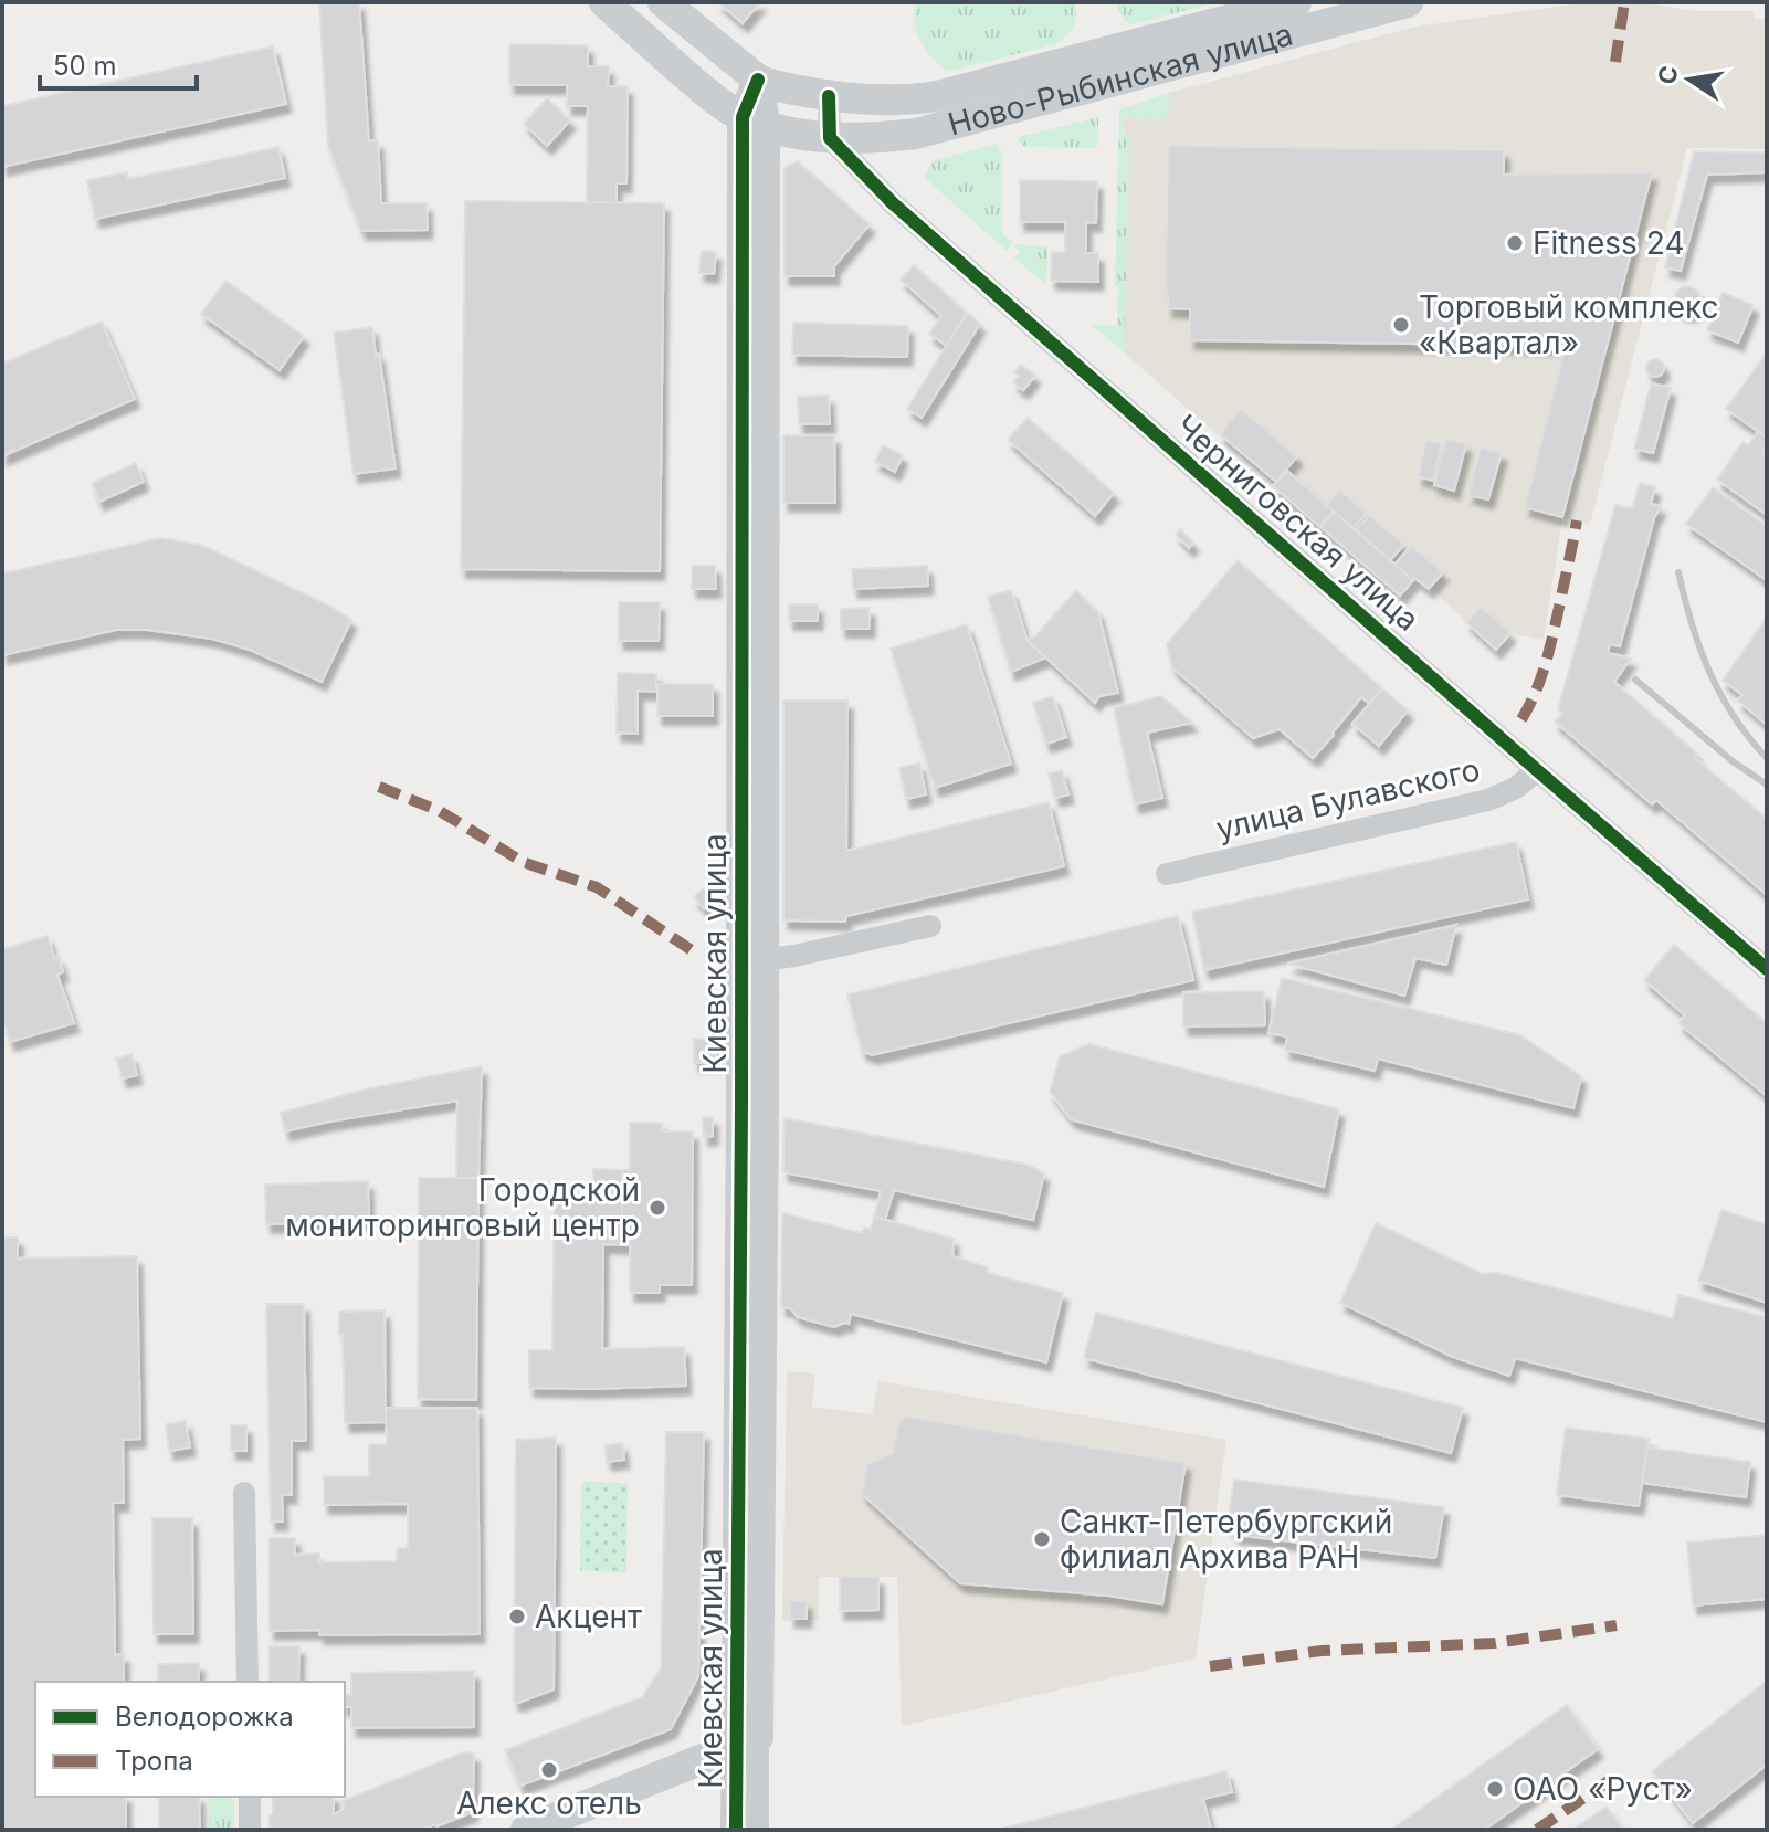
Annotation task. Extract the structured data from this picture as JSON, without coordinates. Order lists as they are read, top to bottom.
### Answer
{
  "streets": {
    "main road": ["Ново-Рыбинская улица", "Киевская улица"],
    "street": ["Черниговская улица", "улица Булавского"]
  },
  "crossings": [
    ["Ново-Рыбинская улица", "Черниговская улица"],
    ["Черниговская улица", "улица Булавского"]
  ],
  "places": [
    "Fitness 24",
    "Торговый комплекс «Квартал»",
    "Городской мониторинговый центр",
    "Санкт-Петербургский филиал Архива РАН",
    "Акцент",
    "Алекс отель",
    "ОАО «Руст»"
  ],
  "legend": ["Велодорожка", "Тропа"],
  "scale_bar": "50 m",
  "north": "left"
}
